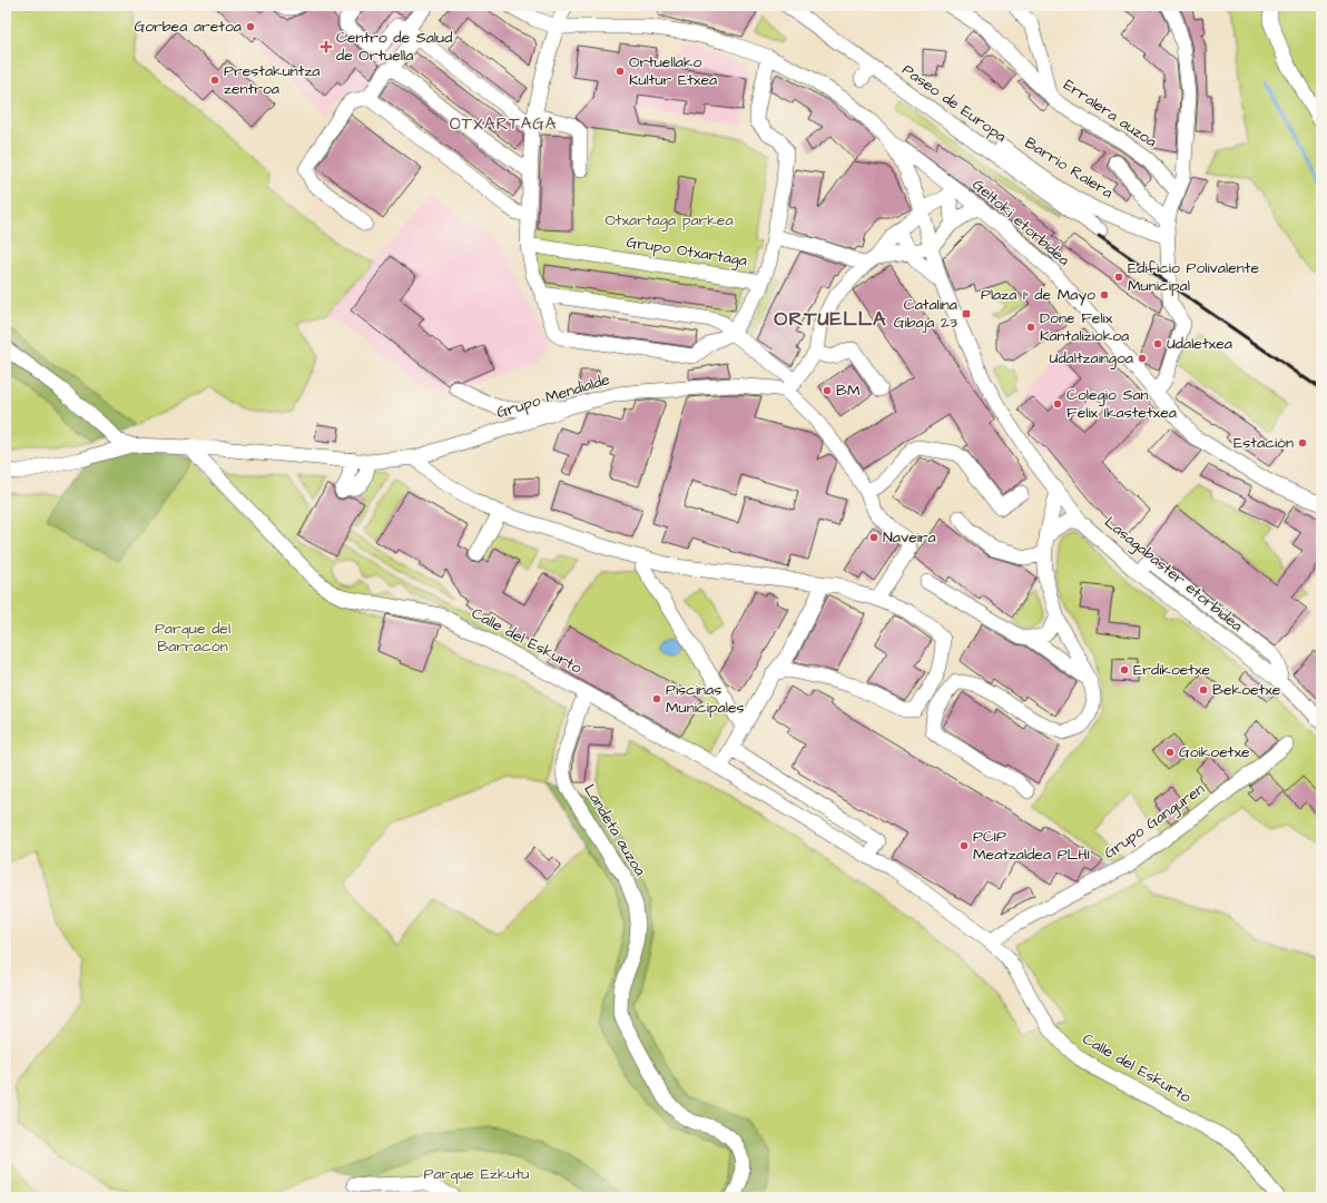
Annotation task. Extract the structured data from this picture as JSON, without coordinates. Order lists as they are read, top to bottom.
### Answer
{
  "streets": {
    "street": [
      "Paseo de Europa",
      "Erralera auzoa",
      "Barrio Ralera",
      "Geltoki etorbidea",
      "Grupo Otxartaga",
      "Grupo Mendialde",
      "Lasagabaster etorbidea",
      "Calle del Eskurto",
      "Grupo Ganguren",
      "Landeta auzoa"
    ]
  },
  "crossings": [
    ["Geltoki etorbidea", "Lasagabaster etorbidea"],
    ["Grupo Mendialde", "Calle del Eskurto"],
    ["Calle del Eskurto", "Grupo Ganguren"],
    ["Calle del Eskurto", "Landeta auzoa"]
  ],
  "districts": ["OTXARTAGA", "ORTUELLA"],
  "parks": ["Otxartaga parkea", "Parque del Barracón", "Parque Ezkutu"],
  "places": {
    "other": [
      "Gorbea aretoa",
      "Ortuellako Kultur Etxea",
      "Prestakuntza zentroa",
      "Edificio Polivalente Municipal",
      "Plaza 1° de Mayo",
      "Done Felix Kantaliziokoa",
      "Udaletxea",
      "Udaltzaingoa",
      "BM",
      "Colegio San Felix Ikastetxea",
      "Estación",
      "Naveira",
      "Erdikoetxe",
      "Bekoetxe",
      "Piscinas Municipales",
      "Goikoetxe",
      "PCIP Meatzaldea PLHI"
    ],
    "health": ["Centro de Salud de Ortuella"],
    "transit": ["Catalina Gibaja 23"]
  }
}
